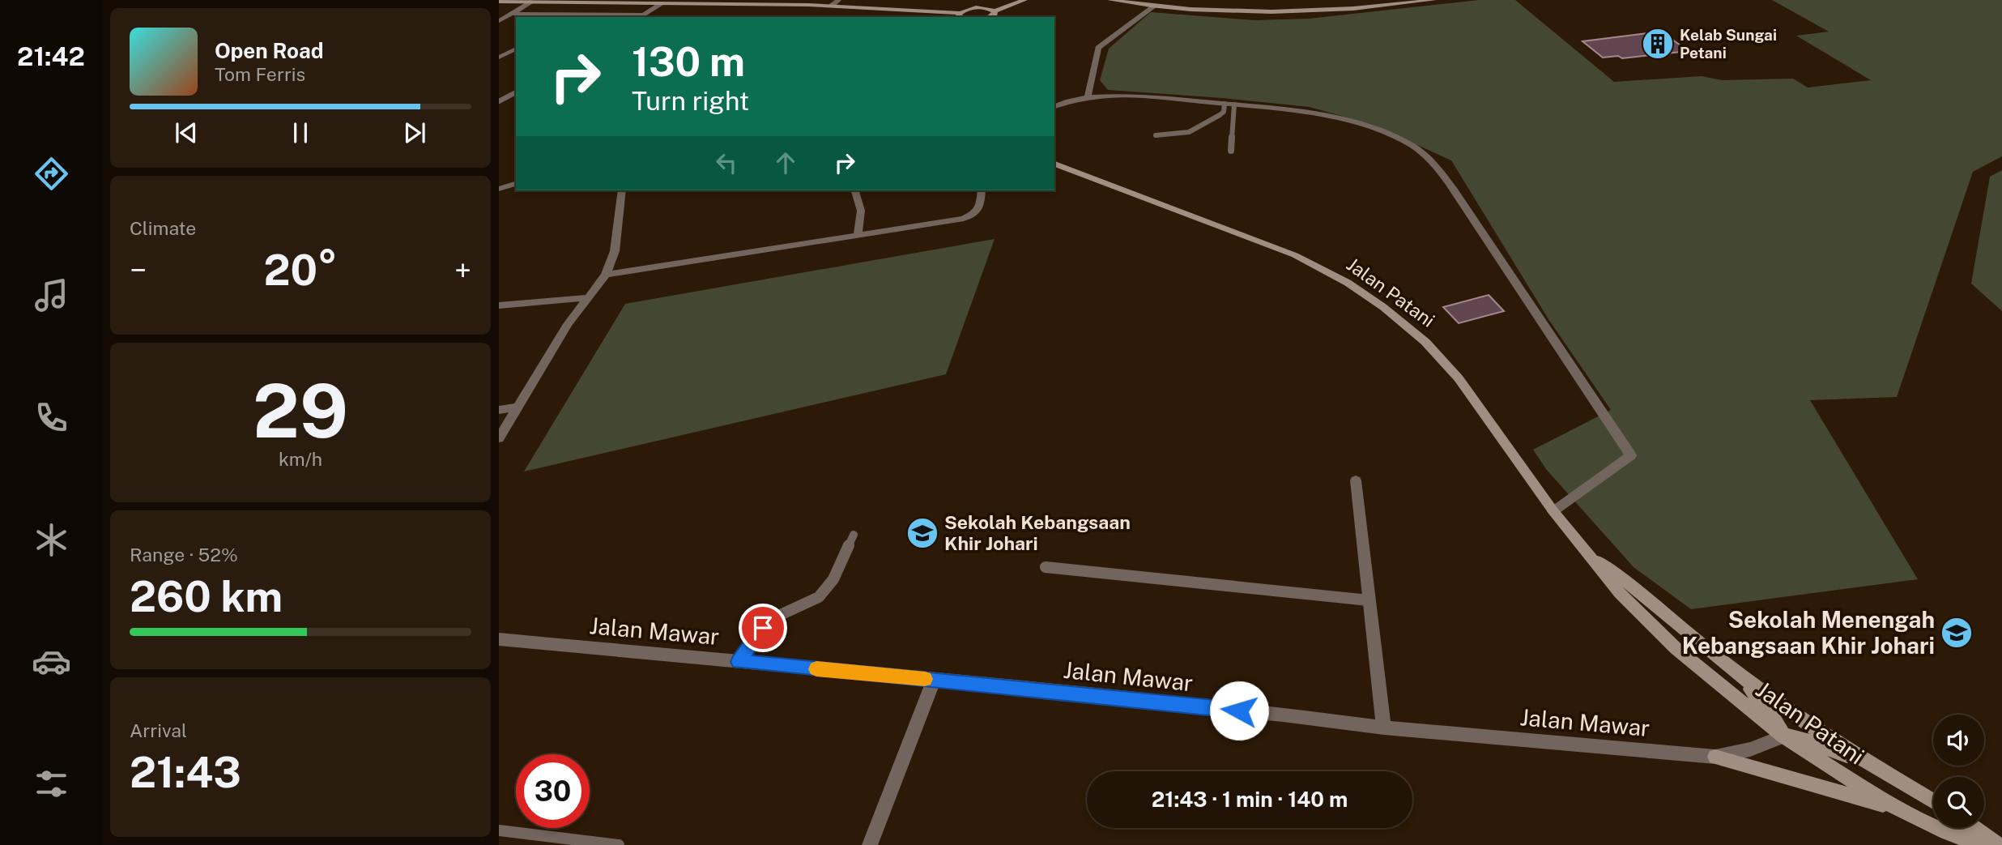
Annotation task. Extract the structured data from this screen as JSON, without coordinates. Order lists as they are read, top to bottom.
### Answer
{
  "streets": {
    "main road": ["Jalan Patani"],
    "street": ["Jalan Mawar"]
  },
  "crossings": [
    ["Jalan Patani", "Jalan Mawar"]
  ],
  "places": {
    "building": ["Kelab Sungai Petani"],
    "school or university": ["Sekolah Kebangsaan Khir Johari", "Sekolah Menengah Kebangsaan Khir Johari"]
  },
  "page": {
    "tabs": "21:42",
    "turn": ["130 m", "Turn right"],
    "song": ["Open Road", "Tom Ferris"],
    "tile": [
      "Climate",
      ["29", "km/h"],
      ["Range · 52%", "260 km"],
      ["Arrival", "21:43"]
    ],
    "heat": ["−", "20°", "+"],
    "limit": "30",
    "trip": "21:43 · 1 min · 140 m"
  }
}
